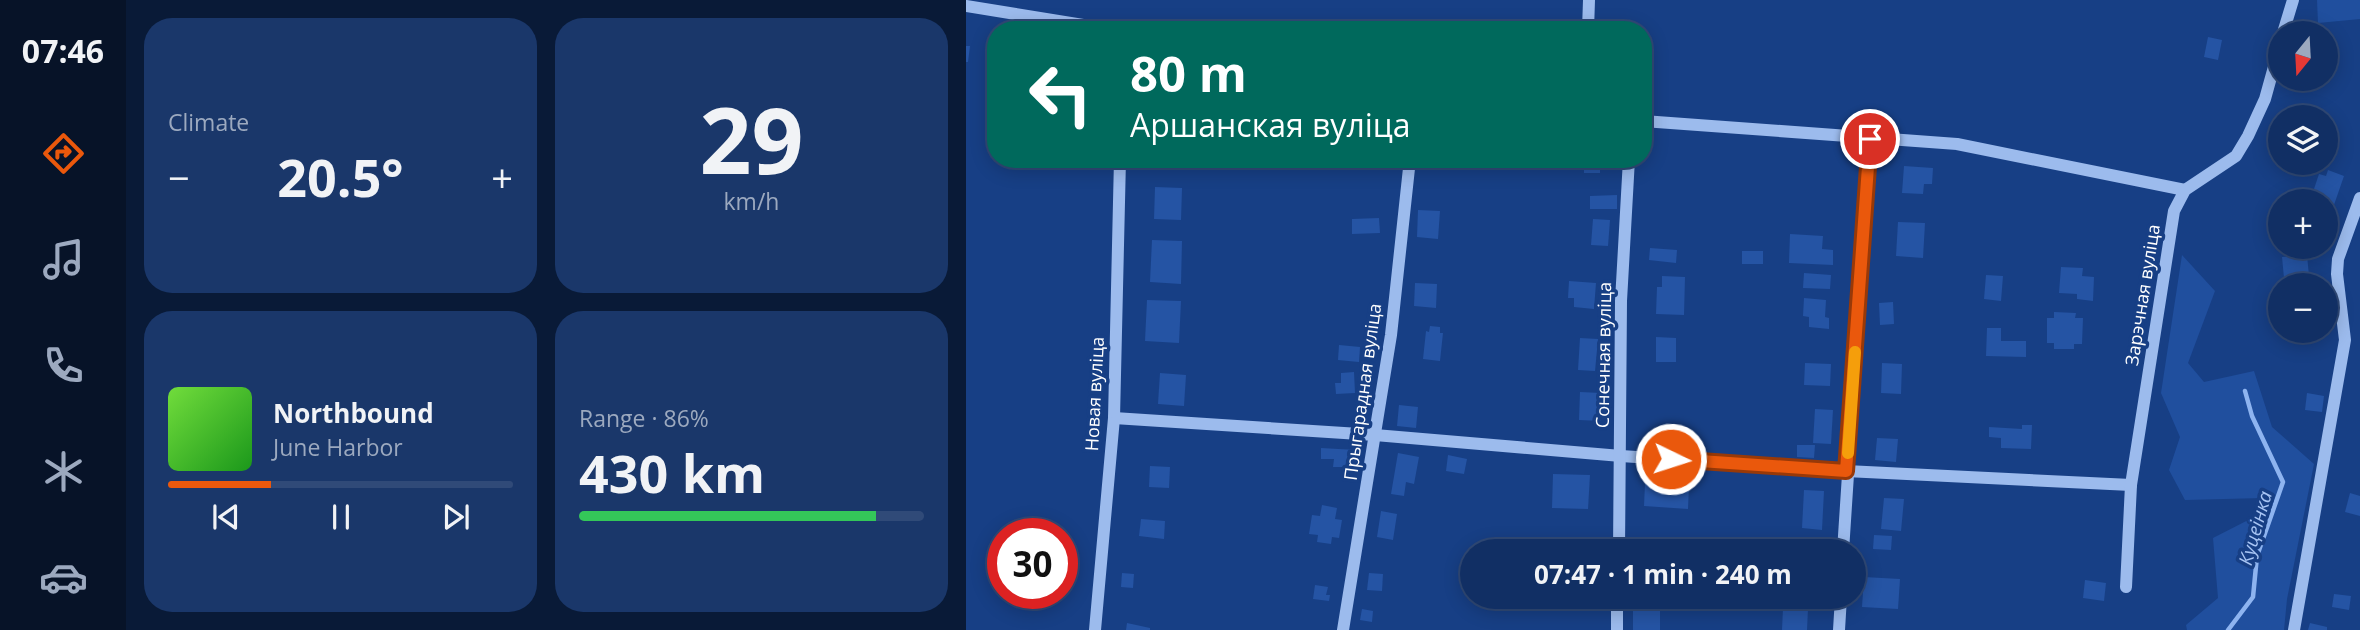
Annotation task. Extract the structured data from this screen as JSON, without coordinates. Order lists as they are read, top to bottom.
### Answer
{
  "streets": {
    "street": [
      "Зарэчная вуліца",
      "Сонечная вуліца",
      "Прыгарадная вуліца",
      "Новая вуліца"
    ]
  },
  "water": ["Куцеінка"],
  "north": "bottom",
  "page": {
    "tabs": "07:46",
    "tile": [
      "Climate",
      ["29", "km/h"],
      ["Range · 86%", "430 km"]
    ],
    "map_buttons": ["+", "−"],
    "turn": ["80 m", "Аршанская вуліца"],
    "heat": ["−", "20.5°", "+"],
    "song": ["Northbound", "June Harbor"],
    "limit": "30",
    "trip": "07:47 · 1 min · 240 m"
  }
}
